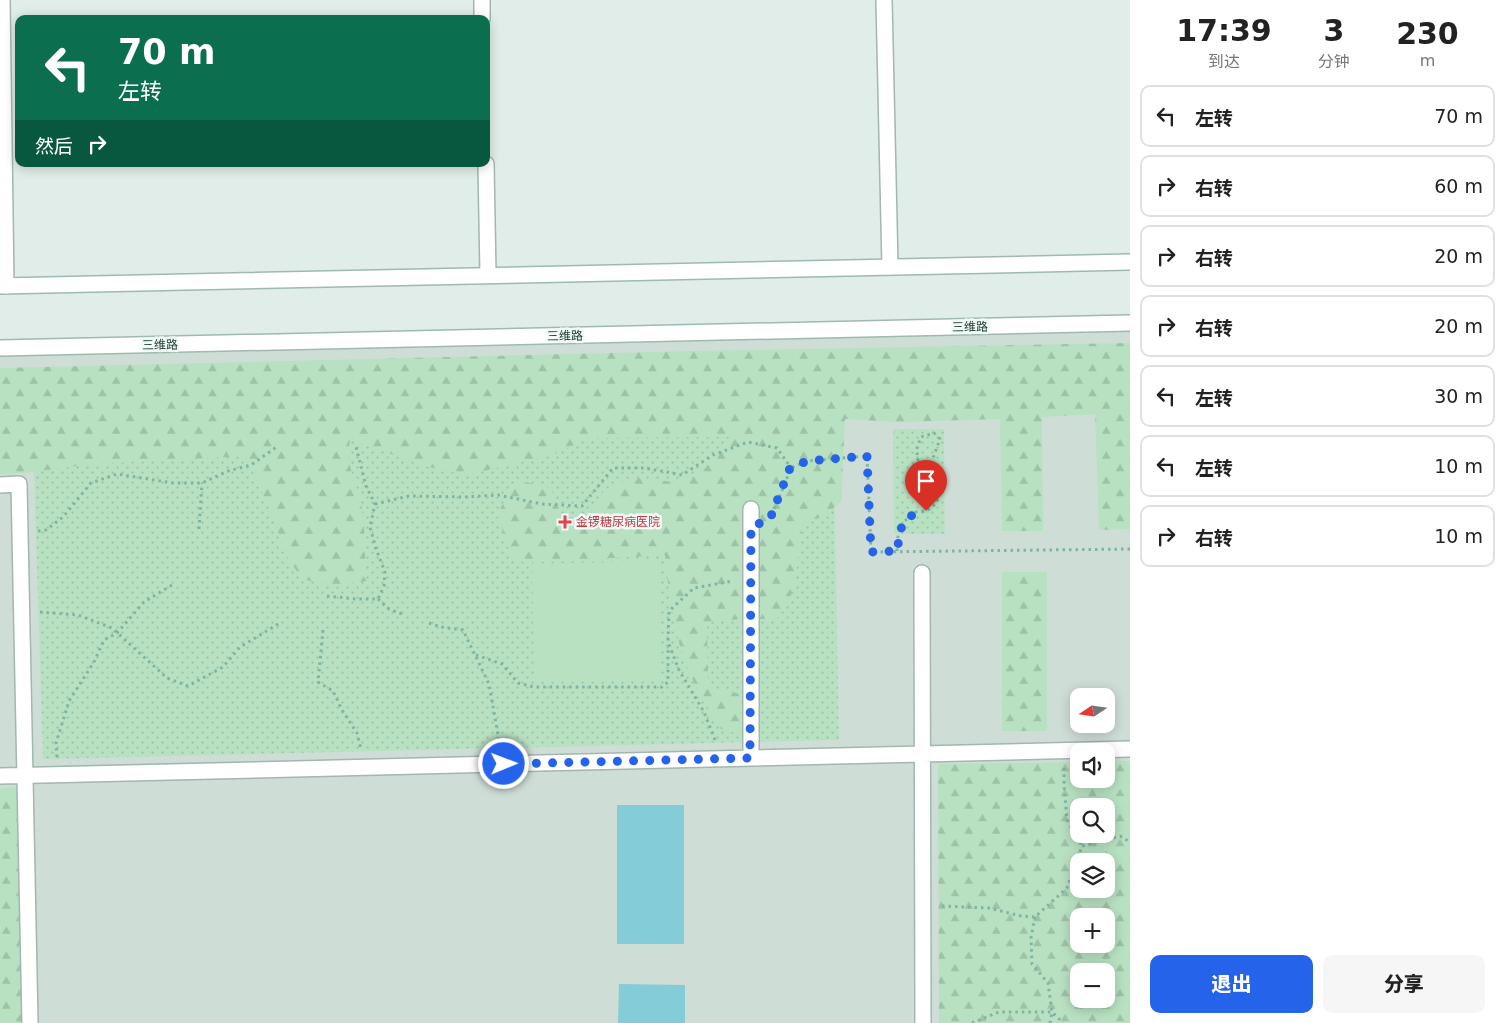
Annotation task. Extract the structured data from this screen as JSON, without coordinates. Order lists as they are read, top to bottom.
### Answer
{
  "streets": {
    "street": ["三维路"]
  },
  "places": {
    "health": ["金锣糖尿病医院"]
  },
  "north": "left",
  "page": {
    "eta": [
      "17:39",
      "到达",
      "3",
      "分钟",
      "230",
      "m"
    ],
    "turn": ["70 m", "左转"],
    "list": [
      {
        "name": "左转",
        "value": "70 m"
      },
      {
        "name": "右转",
        "value": "60 m"
      },
      {
        "name": "右转",
        "value": "20 m"
      },
      {
        "name": "右转",
        "value": "20 m"
      },
      {
        "name": "左转",
        "value": "30 m"
      },
      {
        "name": "左转",
        "value": "10 m"
      },
      {
        "name": "右转",
        "value": "10 m"
      }
    ],
    "then": "然后",
    "map_buttons": ["+", "−"],
    "buttons": ["退出", "分享"]
  }
}
